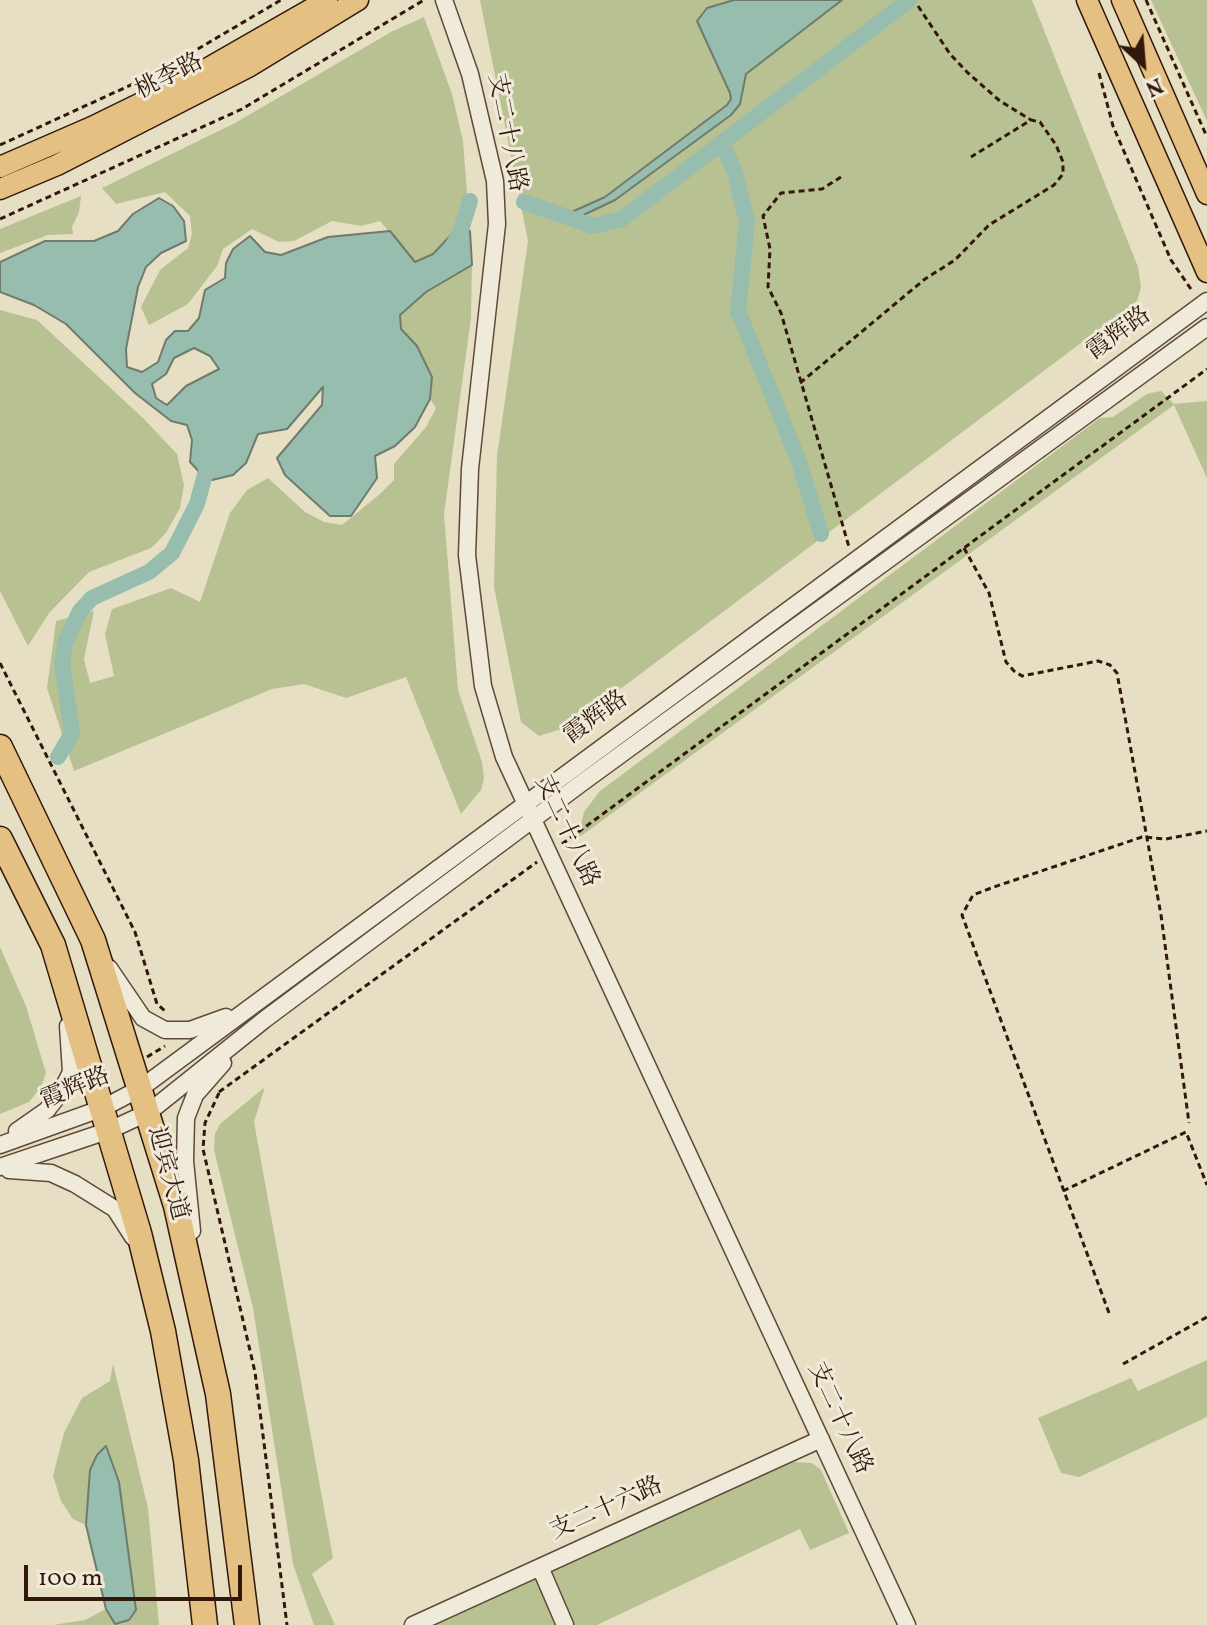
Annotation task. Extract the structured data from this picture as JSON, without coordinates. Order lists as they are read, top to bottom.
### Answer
{
  "streets": {
    "highway": ["迎宾大道"],
    "main road": ["桃李路"],
    "street": ["支二十八路", "霞辉路", "支二十六路"]
  },
  "crossings": [
    ["支二十八路", "霞辉路"],
    ["支二十八路", "支二十六路"],
    ["霞辉路", "迎宾大道"]
  ],
  "scale_bar": "100 m",
  "north": "bottom right"
}
